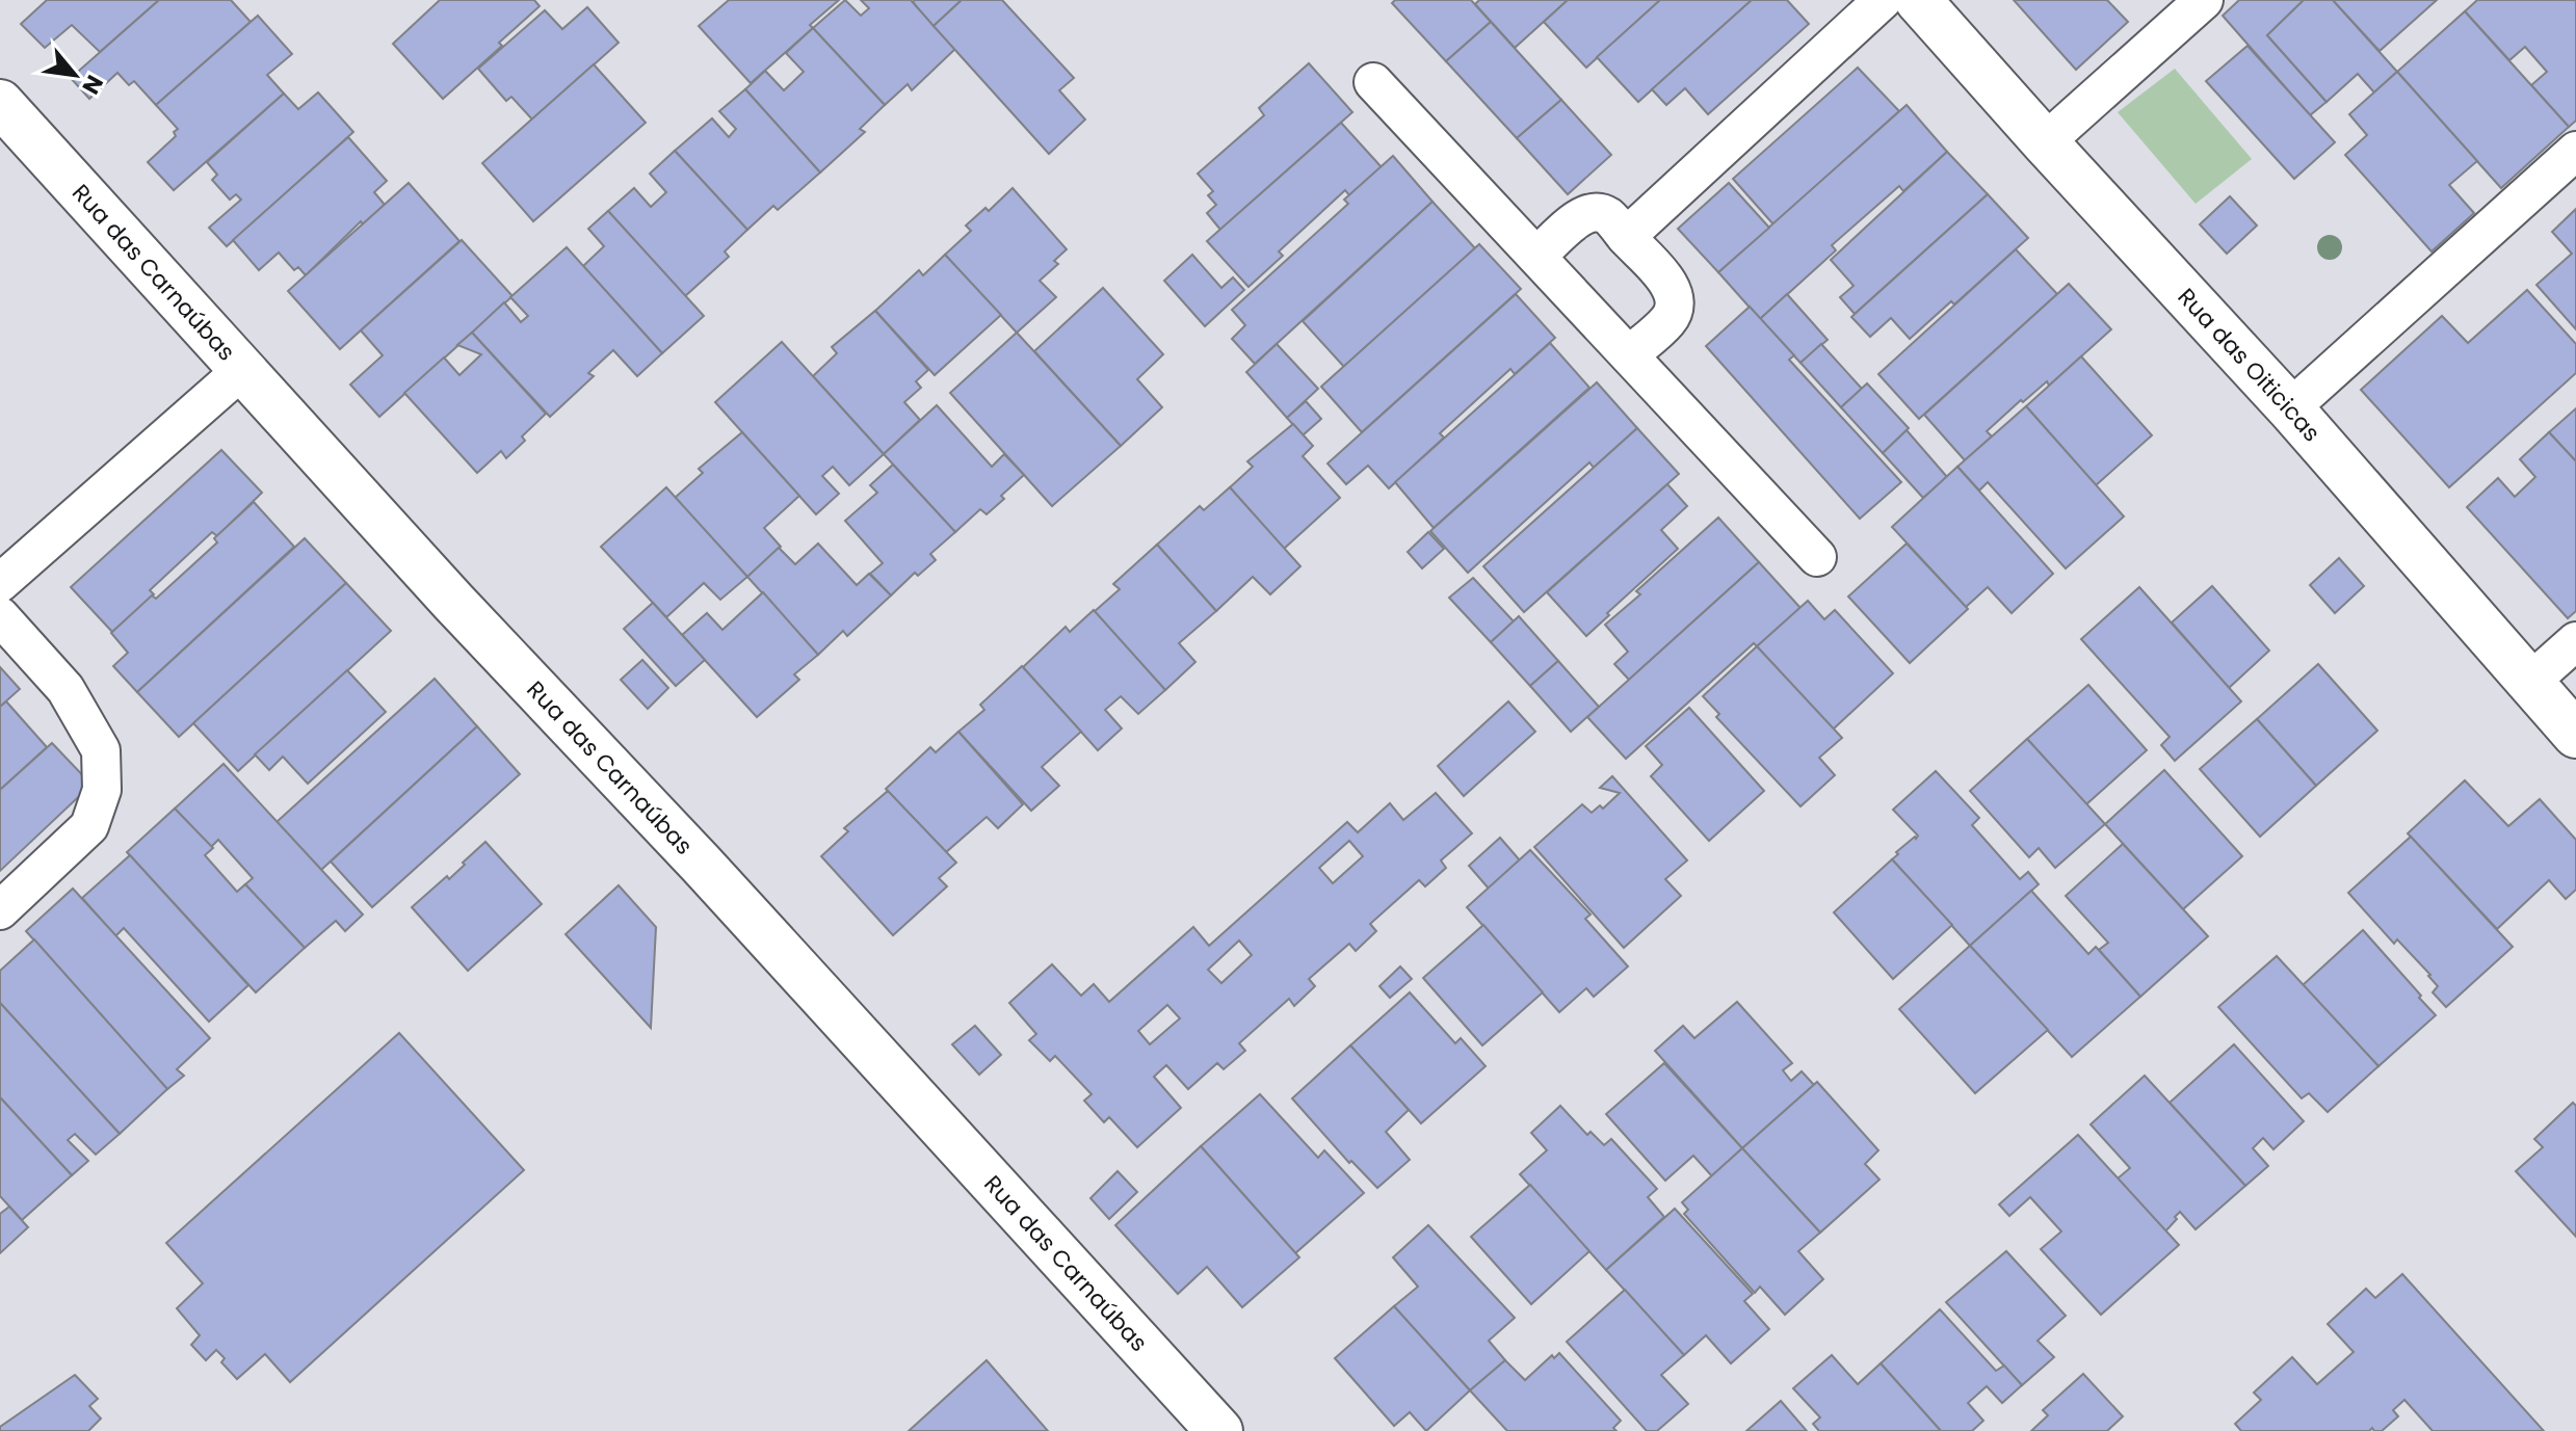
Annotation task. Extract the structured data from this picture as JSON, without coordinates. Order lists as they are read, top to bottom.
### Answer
{
  "streets": {
    "street": ["Rua das Carnaúbas", "Rua das Oiticicas"]
  },
  "north": "bottom right"
}
